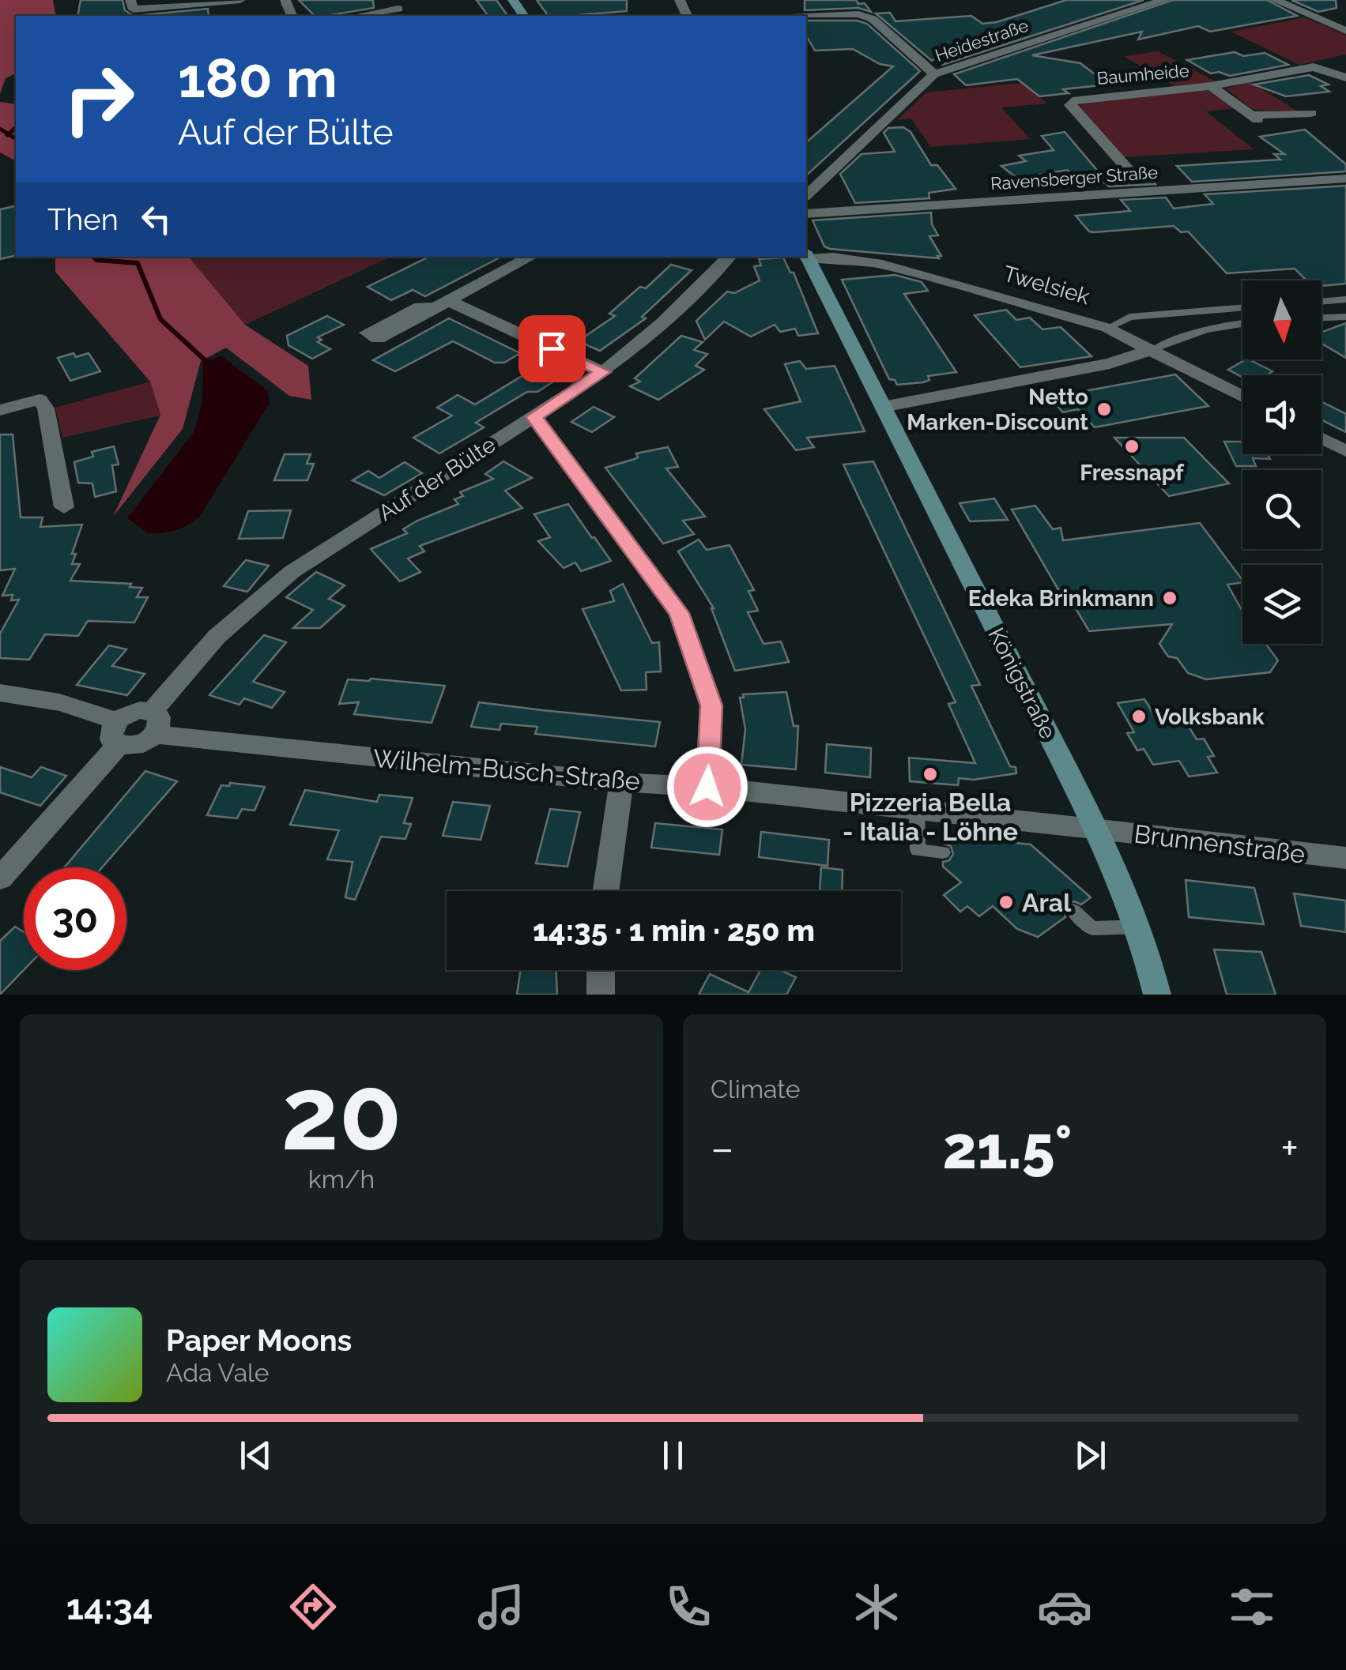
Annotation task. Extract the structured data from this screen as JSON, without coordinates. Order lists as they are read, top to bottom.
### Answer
{
  "streets": {
    "main road": ["Königstraße"],
    "street": [
      "Heidestraße",
      "Baumheide",
      "Ravensberger Straße",
      "Twelsiek",
      "Auf der Bülte",
      "Wilhelm-Busch-Straße",
      "Brunnenstraße"
    ]
  },
  "crossings": [
    ["Twelsiek", "Königstraße"],
    ["Auf der Bülte", "Wilhelm-Busch-Straße"],
    ["Königstraße", "Wilhelm-Busch-Straße"],
    ["Königstraße", "Brunnenstraße"],
    ["Wilhelm-Busch-Straße", "Brunnenstraße"]
  ],
  "places": [
    "Netto Marken-Discount",
    "Fressnapf",
    "Edeka Brinkmann",
    "Volksbank",
    "Pizzeria Bella - Italia - Löhne",
    "Aral"
  ],
  "north": "bottom",
  "page": {
    "turn": ["180 m", "Auf der Bülte"],
    "then": "Then",
    "limit": "30",
    "trip": "14:35 · 1 min · 250 m",
    "tile": [
      ["20", "km/h"],
      "Climate"
    ],
    "heat": ["−", "21.5°", "+"],
    "song": ["Paper Moons", "Ada Vale"],
    "tabs": "14:34"
  }
}
